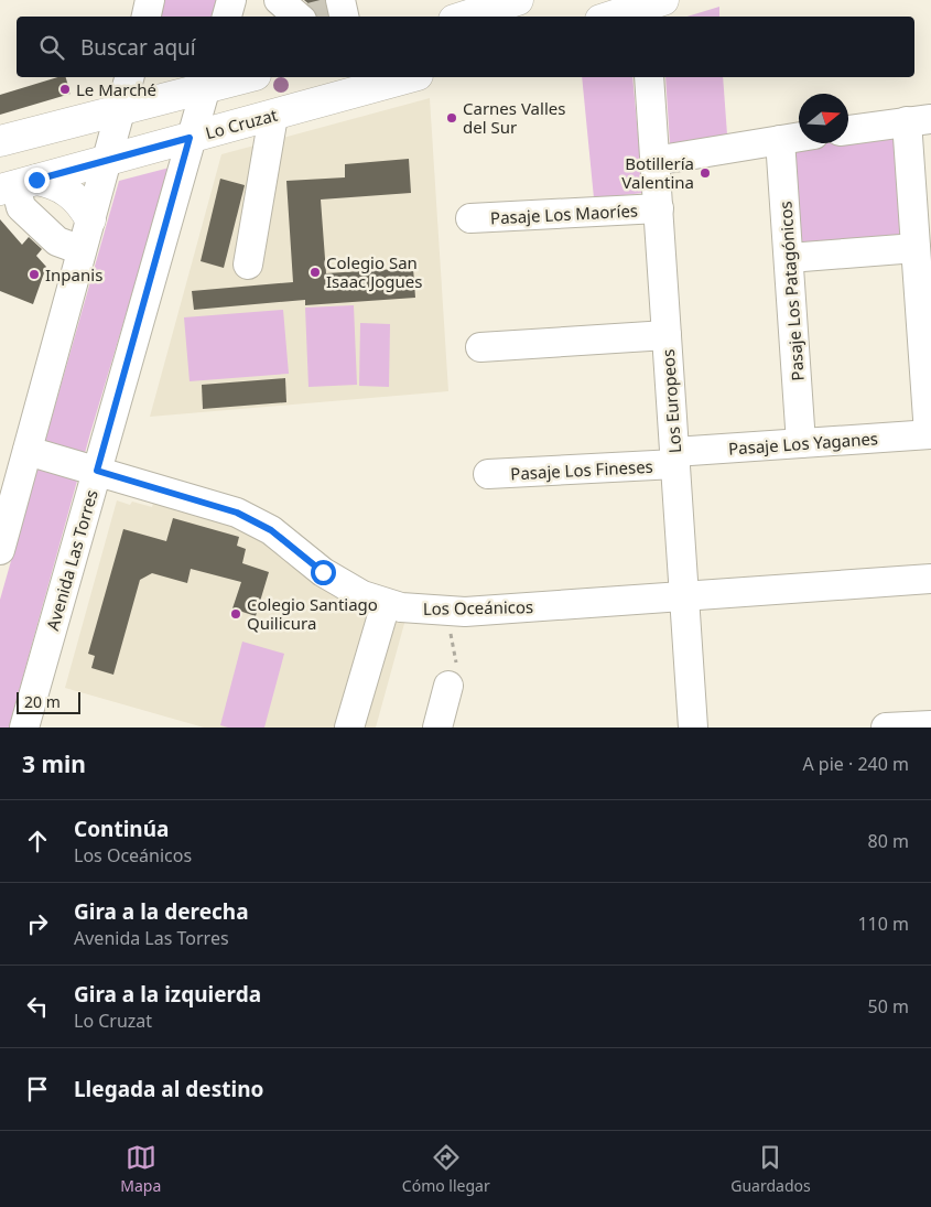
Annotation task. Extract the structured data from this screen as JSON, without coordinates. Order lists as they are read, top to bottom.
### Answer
{
  "streets": {
    "main road": ["Lo Cruzat"],
    "street": [
      "Pasaje Los Maoríes",
      "Pasaje Los Patagónicos",
      "Los Europeos",
      "Pasaje Los Yaganes",
      "Pasaje Los Fineses",
      "Avenida Las Torres",
      "Los Oceánicos"
    ]
  },
  "crossings": [
    ["Lo Cruzat", "Avenida Las Torres"],
    ["Pasaje Los Maoríes", "Los Europeos"],
    ["Pasaje Los Patagónicos", "Pasaje Los Yaganes"],
    ["Los Europeos", "Pasaje Los Yaganes"],
    ["Los Europeos", "Pasaje Los Fineses"],
    ["Los Europeos", "Los Oceánicos"],
    ["Pasaje Los Yaganes", "Pasaje Los Fineses"],
    ["Avenida Las Torres", "Los Oceánicos"]
  ],
  "places": [
    "Le Marché",
    "Carnes Valles del Sur",
    "Botillería Valentina",
    "Colegio San Isaac Jogues",
    "Inpanis",
    "Colegio Santiago Quilicura"
  ],
  "scale_bar": "20 m",
  "north": "right",
  "page": {
    "search": "Buscar aquí",
    "scale": "20 m",
    "heading": ["3 min", "A pie · 240 m"],
    "list": [
      ["Continúa", "Los Oceánicos", "80 m"],
      ["Gira a la derecha", "Avenida Las Torres", "110 m"],
      ["Gira a la izquierda", "Lo Cruzat", "50 m"],
      "Llegada al destino"
    ],
    "nav": ["Mapa", "Cómo llegar", "Guardados"]
  }
}
